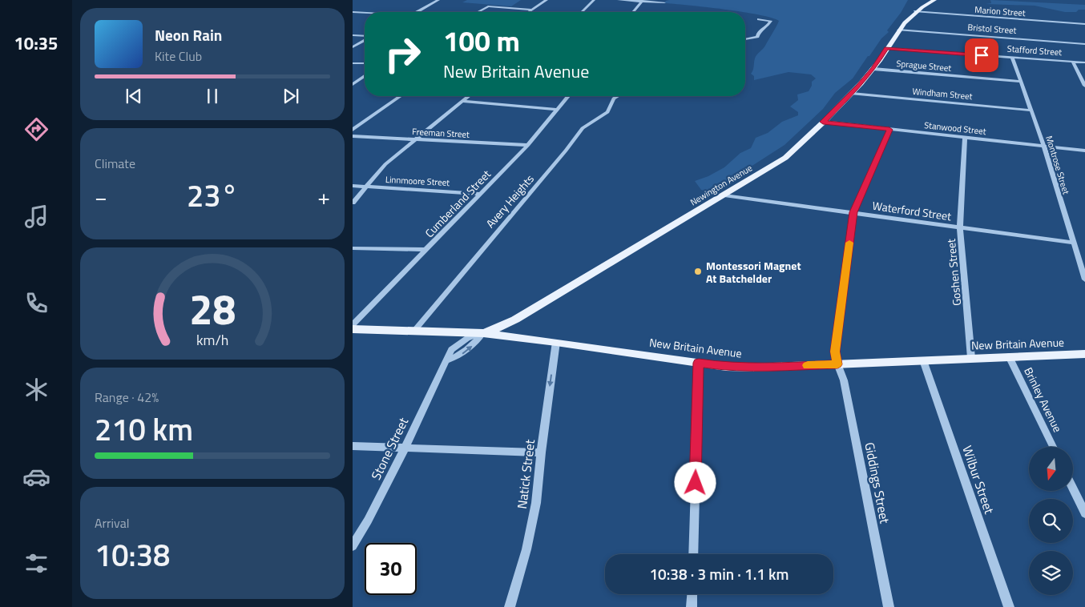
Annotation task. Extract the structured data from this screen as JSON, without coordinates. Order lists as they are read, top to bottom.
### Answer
{
  "streets": {
    "main road": ["Newington Avenue", "New Britain Avenue"],
    "street": [
      "Marion Street",
      "Bristol Street",
      "Stafford Street",
      "Sprague Street",
      "Windham Street",
      "Stanwood Street",
      "Freeman Street",
      "Montrose Street",
      "Linnmoore Street",
      "Avery Heights",
      "Cumberland Street",
      "Waterford Street",
      "Goshen Street",
      "Brinley Avenue",
      "Stone Street",
      "Natick Street",
      "Wilbur Street",
      "Giddings Street"
    ]
  },
  "crossings": [
    ["Marion Street", "Newington Avenue"],
    ["Bristol Street", "Newington Avenue"],
    ["Stafford Street", "Montrose Street"],
    ["Stafford Street", "Newington Avenue"],
    ["Sprague Street", "Montrose Street"],
    ["Sprague Street", "Newington Avenue"],
    ["Windham Street", "Montrose Street"],
    ["Windham Street", "Newington Avenue"],
    ["Stanwood Street", "Montrose Street"],
    ["Stanwood Street", "Newington Avenue"],
    ["Stanwood Street", "Goshen Street"],
    ["Stanwood Street", "Giddings Street"],
    ["Freeman Street", "Cumberland Street"],
    ["Montrose Street", "Waterford Street"],
    ["Linnmoore Street", "Cumberland Street"],
    ["Newington Avenue", "Waterford Street"],
    ["Newington Avenue", "New Britain Avenue"],
    ["Newington Avenue", "Stone Street"],
    ["Avery Heights", "New Britain Avenue"],
    ["Waterford Street", "Goshen Street"],
    ["Waterford Street", "Giddings Street"],
    ["Goshen Street", "New Britain Avenue"],
    ["New Britain Avenue", "Brinley Avenue"],
    ["New Britain Avenue", "Stone Street"],
    ["New Britain Avenue", "Natick Street"],
    ["New Britain Avenue", "Wilbur Street"],
    ["New Britain Avenue", "Giddings Street"]
  ],
  "one_way": ["Natick Street"],
  "places": ["Montessori Magnet At Batchelder"],
  "north": "bottom",
  "page": {
    "tabs": "10:35",
    "turn": ["100 m", "New Britain Avenue"],
    "song": ["Neon Rain", "Kite Club"],
    "tile": [
      "Climate",
      ["Range · 42%", "210 km"],
      ["Arrival", "10:38"]
    ],
    "heat": ["−", "23°", "+"],
    "limit": "30",
    "trip": "10:38 · 3 min · 1.1 km",
    "gauge": ["28", "km/h"]
  }
}
